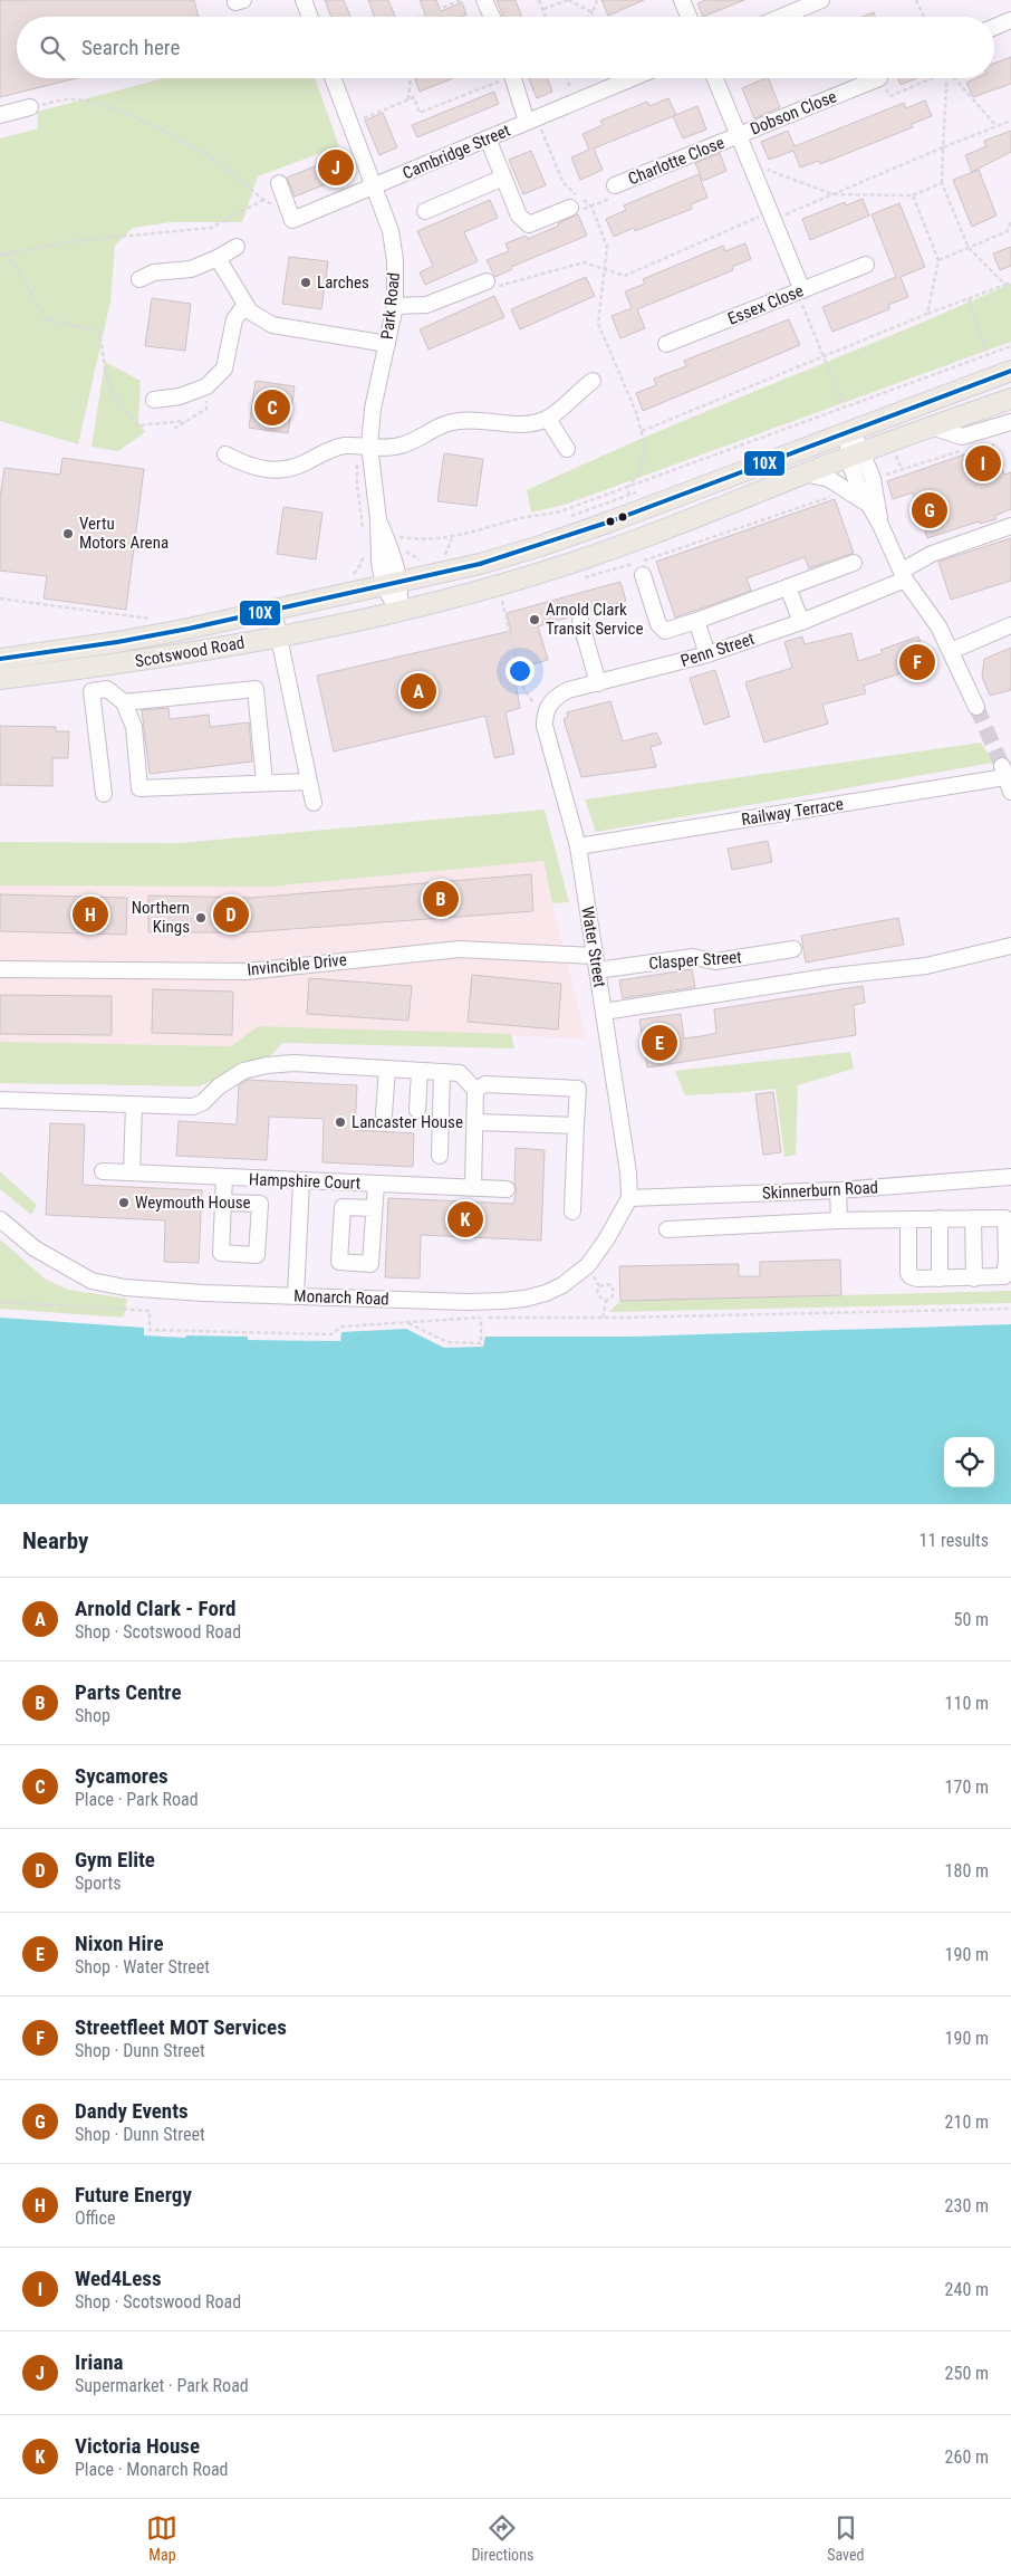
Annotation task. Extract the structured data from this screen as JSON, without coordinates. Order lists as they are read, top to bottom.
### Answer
{
  "streets": {
    "main road": ["Scotswood Road"],
    "street": [
      "Dobson Close",
      "Cambridge Street",
      "Charlotte Close",
      "Essex Close",
      "Park Road",
      "Penn Street",
      "Railway Terrace",
      "Water Street",
      "Clasper Street",
      "Invincible Drive",
      "Hampshire Court",
      "Skinnerburn Road",
      "Monarch Road"
    ]
  },
  "crossings": [
    ["Dobson Close", "Charlotte Close"],
    ["Cambridge Street", "Park Road"],
    ["Park Road", "Scotswood Road"],
    ["Penn Street", "Water Street"],
    ["Railway Terrace", "Water Street"],
    ["Water Street", "Clasper Street"],
    ["Water Street", "Invincible Drive"],
    ["Water Street", "Skinnerburn Road"],
    ["Water Street", "Monarch Road"],
    ["Clasper Street", "Invincible Drive"],
    ["Skinnerburn Road", "Monarch Road"]
  ],
  "places": [
    "Larches",
    "Vertu Motors Arena",
    "Arnold Clark Transit Service",
    "Northern Kings",
    "Lancaster House",
    "Weymouth House"
  ],
  "lines": ["transit line 10X"],
  "page": {
    "search": "Search here",
    "pins": [
      "J",
      "C",
      "I",
      "G",
      "F",
      "A",
      "B",
      "D",
      "H",
      "E",
      "K"
    ],
    "heading": ["Nearby", "11 results"],
    "list": [
      {
        "mark": "A",
        "name": "Arnold Clark - Ford",
        "note": "Shop · Scotswood Road",
        "value": "50 m"
      },
      {
        "mark": "B",
        "name": "Parts Centre",
        "note": "Shop",
        "value": "110 m"
      },
      {
        "mark": "C",
        "name": "Sycamores",
        "note": "Place · Park Road",
        "value": "170 m"
      },
      {
        "mark": "D",
        "name": "Gym Elite",
        "note": "Sports",
        "value": "180 m"
      },
      {
        "mark": "E",
        "name": "Nixon Hire",
        "note": "Shop · Water Street",
        "value": "190 m"
      },
      {
        "mark": "F",
        "name": "Streetfleet MOT Services",
        "note": "Shop · Dunn Street",
        "value": "190 m"
      },
      {
        "mark": "G",
        "name": "Dandy Events",
        "note": "Shop · Dunn Street",
        "value": "210 m"
      },
      {
        "mark": "H",
        "name": "Future Energy",
        "note": "Office",
        "value": "230 m"
      },
      {
        "mark": "I",
        "name": "Wed4Less",
        "note": "Shop · Scotswood Road",
        "value": "240 m"
      },
      {
        "mark": "J",
        "name": "Iriana",
        "note": "Supermarket · Park Road",
        "value": "250 m"
      },
      {
        "mark": "K",
        "name": "Victoria House",
        "note": "Place · Monarch Road",
        "value": "260 m"
      }
    ],
    "nav": ["Map", "Directions", "Saved"]
  }
}
